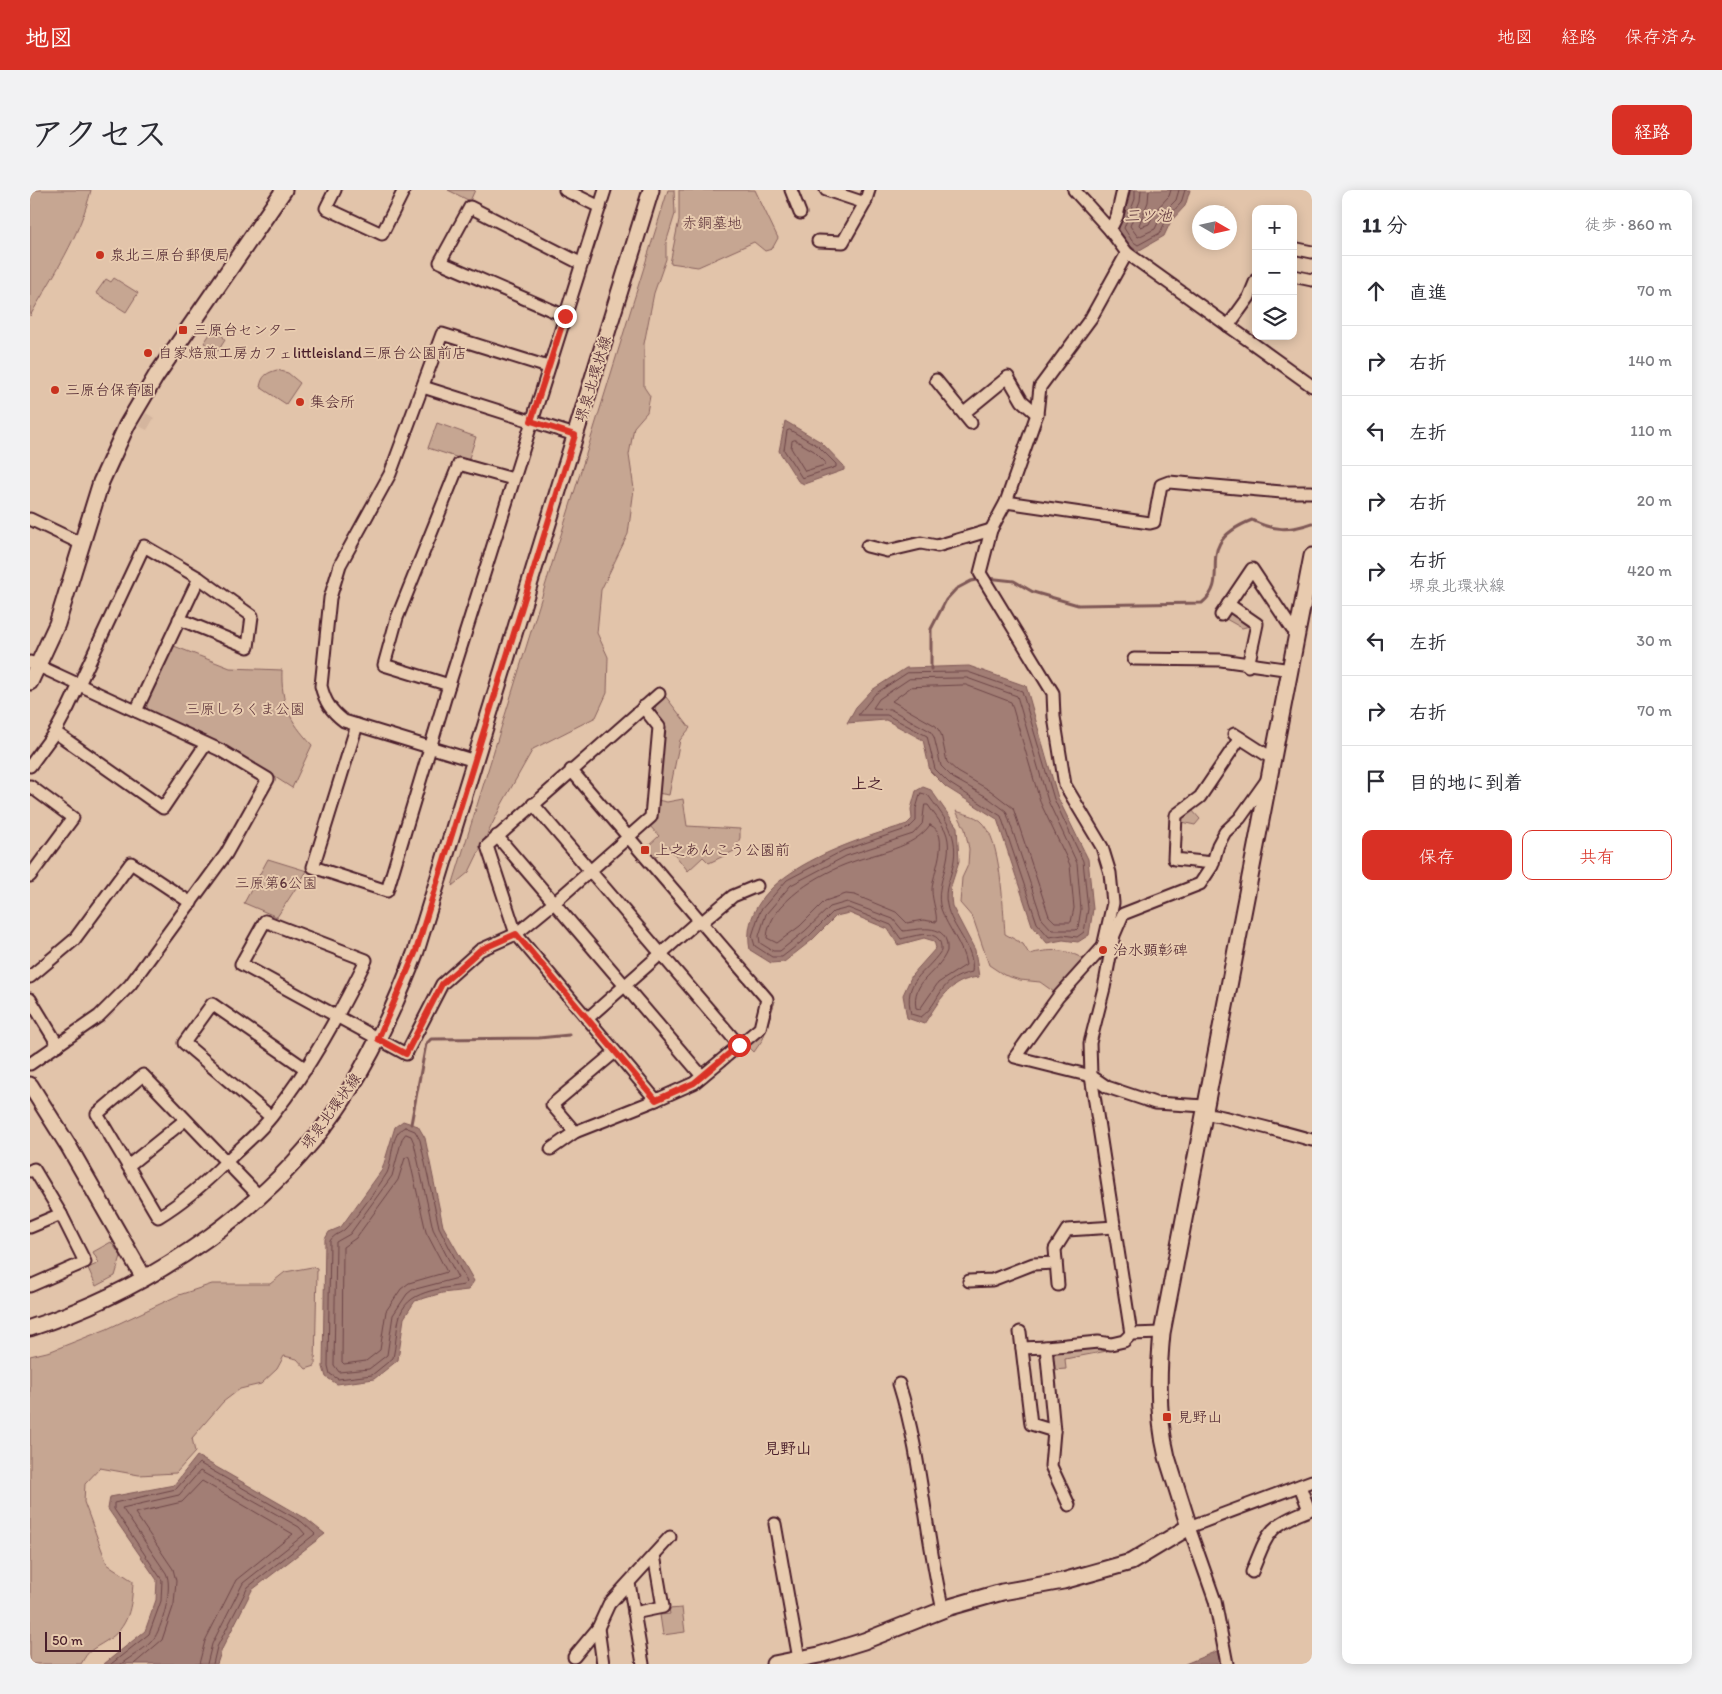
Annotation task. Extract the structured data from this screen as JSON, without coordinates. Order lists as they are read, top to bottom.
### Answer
{
  "streets": {
    "street": ["堺泉北環状線"]
  },
  "districts": ["上之", "見野山"],
  "water": ["三ツ池"],
  "parks": ["赤銅墓地", "三原しろくま公園", "三原第6公園"],
  "places": {
    "other": [
      "泉北三原台郵便局",
      "自家焙煎工房カフェlittleisland三原台公園前店",
      "三原台保育園",
      "集会所",
      "治水顕彰碑"
    ],
    "transit": ["三原台センター", "上之あんこう公園前", "見野山"]
  },
  "scale_bar": "50 m",
  "north": "right",
  "page": {
    "header": "地図",
    "nav": ["地図", "経路", "保存済み"],
    "title": "アクセス",
    "buttons": [
      "経路",
      ["保存", "共有"]
    ],
    "heading": ["11 分", "徒歩 · 860 m"],
    "map_buttons": ["+", "−"],
    "list": [
      ["直進", "70 m"],
      ["右折", "140 m"],
      ["左折", "110 m"],
      ["右折", "20 m"],
      ["右折", "堺泉北環状線", "420 m"],
      ["左折", "30 m"],
      ["右折", "70 m"],
      "目的地に到着"
    ],
    "scale": "50 m"
  }
}
